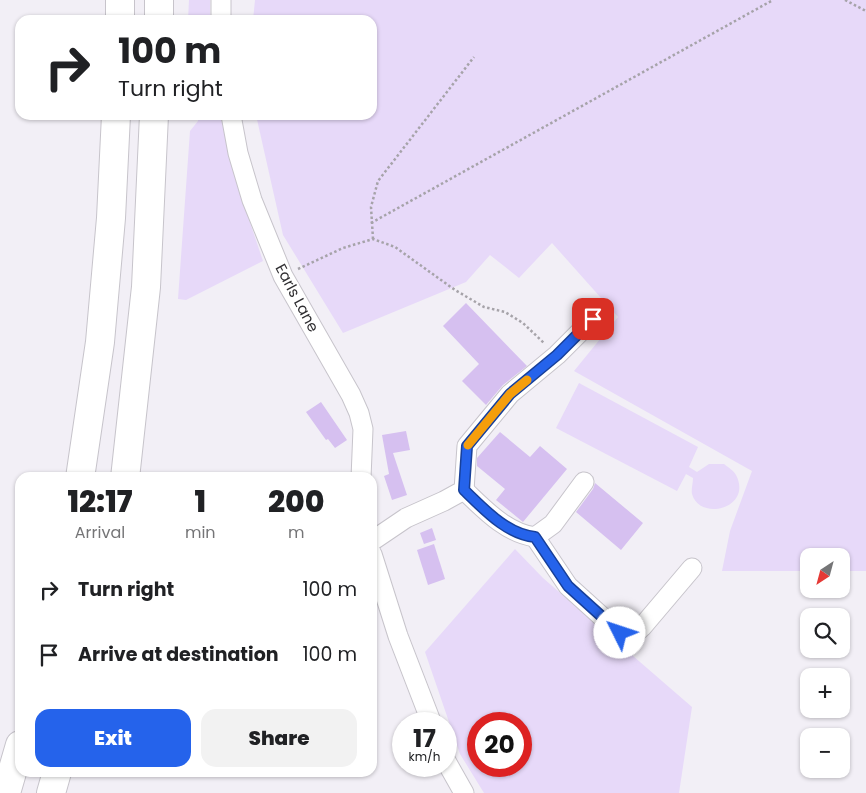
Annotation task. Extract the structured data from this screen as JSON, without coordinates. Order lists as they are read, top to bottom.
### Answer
{
  "streets": {
    "street": ["Earls Lane"]
  },
  "north": "bottom left",
  "page": {
    "turn": ["100 m", "Turn right"],
    "eta": [
      "12:17",
      "Arrival",
      "1",
      "min",
      "200",
      "m"
    ],
    "map_buttons": ["+", "−"],
    "list": [
      {
        "name": "Turn right",
        "value": "100 m"
      },
      {
        "name": "Arrive at destination",
        "value": "100 m"
      }
    ],
    "buttons": ["Exit", "Share"],
    "speed": "17 km/h",
    "limit": "20"
  }
}
